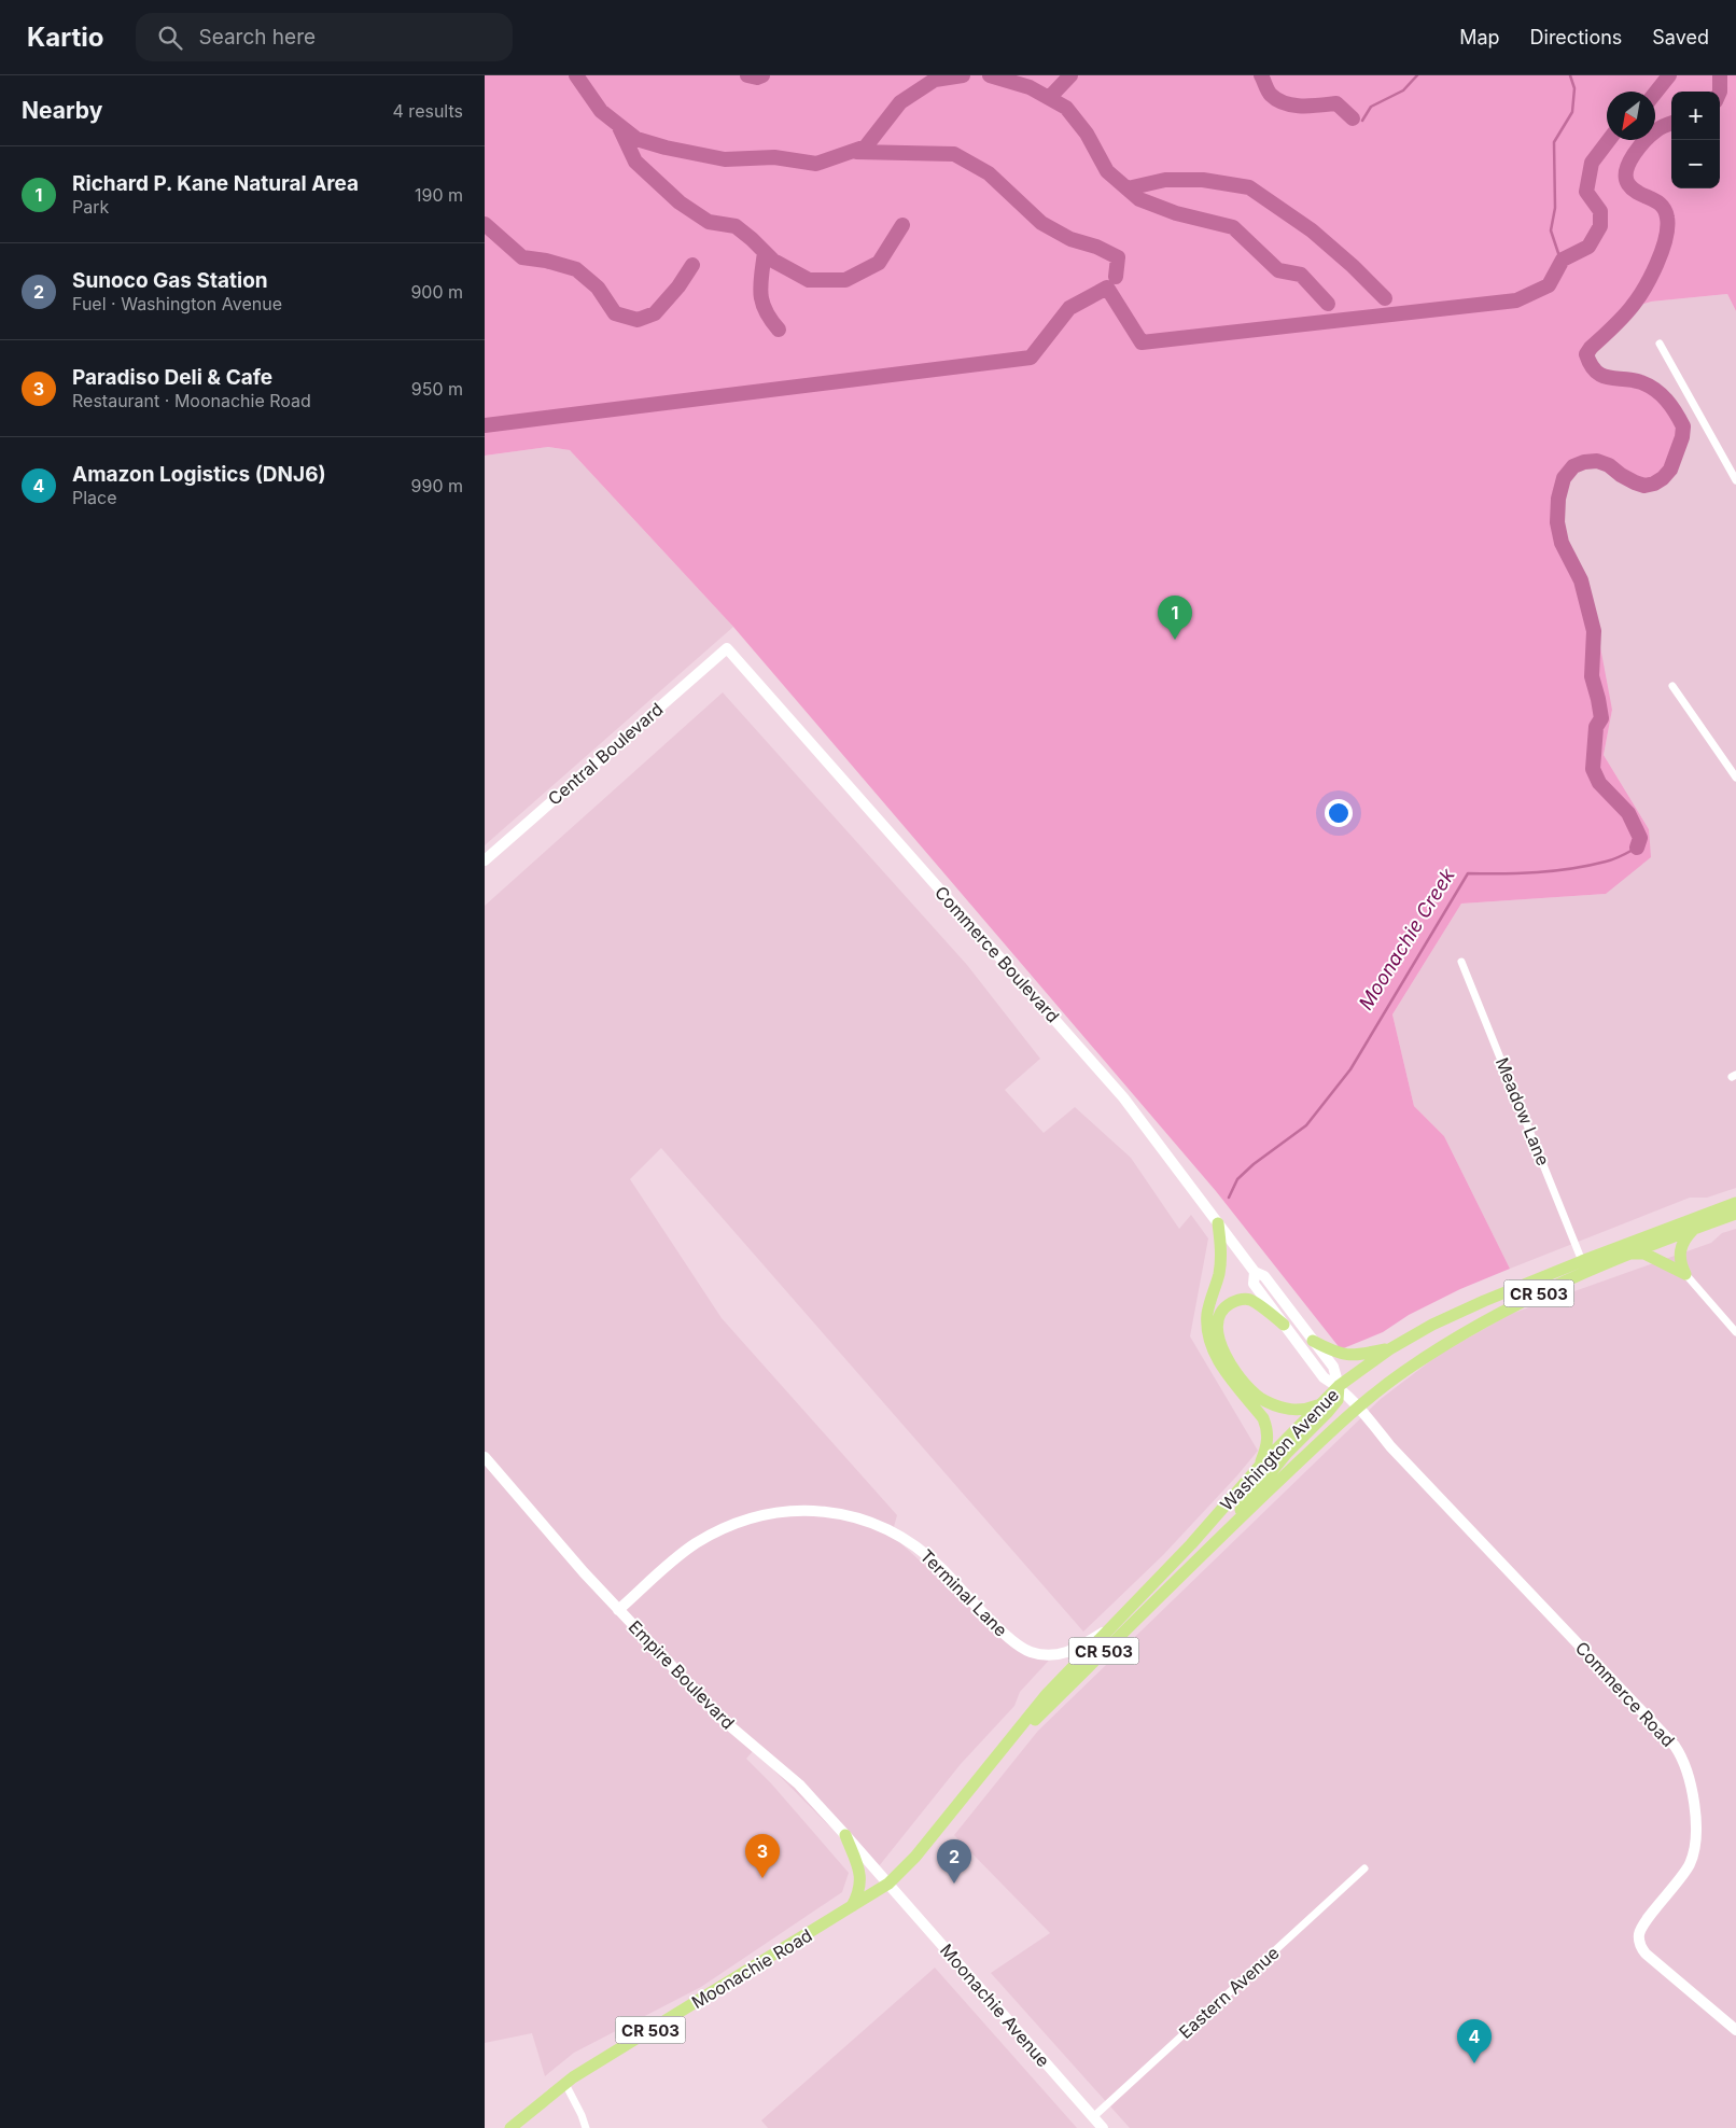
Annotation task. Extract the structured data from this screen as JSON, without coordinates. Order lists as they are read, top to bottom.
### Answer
{
  "streets": {
    "main road": ["CR 503", "Washington Avenue", "Moonachie Road"],
    "street": [
      "Central Boulevard",
      "Commerce Boulevard",
      "Meadow Lane",
      "Terminal Lane",
      "Empire Boulevard",
      "Commerce Road",
      "Eastern Avenue",
      "Moonachie Avenue"
    ]
  },
  "crossings": [
    ["Central Boulevard", "Commerce Boulevard"],
    ["Commerce Boulevard", "Washington Avenue"],
    ["Commerce Boulevard", "Commerce Road"],
    ["Meadow Lane", "Washington Avenue"],
    ["Washington Avenue", "Terminal Lane"],
    ["Washington Avenue", "Empire Boulevard"],
    ["Washington Avenue", "Commerce Road"],
    ["Washington Avenue", "Moonachie Road"],
    ["Washington Avenue", "Moonachie Avenue"],
    ["Terminal Lane", "Empire Boulevard"],
    ["Empire Boulevard", "Moonachie Road"],
    ["Empire Boulevard", "Moonachie Avenue"],
    ["Moonachie Road", "Moonachie Avenue"],
    ["Eastern Avenue", "Moonachie Avenue"]
  ],
  "water": ["Moonachie Creek"],
  "north": "bottom left",
  "page": {
    "header": "Kartio",
    "search": "Search here",
    "nav": ["Map", "Directions", "Saved"],
    "heading": ["Nearby", "4 results"],
    "map_buttons": ["+", "−"],
    "list": [
      {
        "mark": "1",
        "name": "Richard P. Kane Natural Area",
        "note": "Park",
        "value": "190 m"
      },
      {
        "mark": "2",
        "name": "Sunoco Gas Station",
        "note": "Fuel · Washington Avenue",
        "value": "900 m"
      },
      {
        "mark": "3",
        "name": "Paradiso Deli & Cafe",
        "note": "Restaurant · Moonachie Road",
        "value": "950 m"
      },
      {
        "mark": "4",
        "name": "Amazon Logistics (DNJ6)",
        "note": "Place",
        "value": "990 m"
      }
    ],
    "pins": [
      "1",
      "3",
      "2",
      "4"
    ]
  }
}
